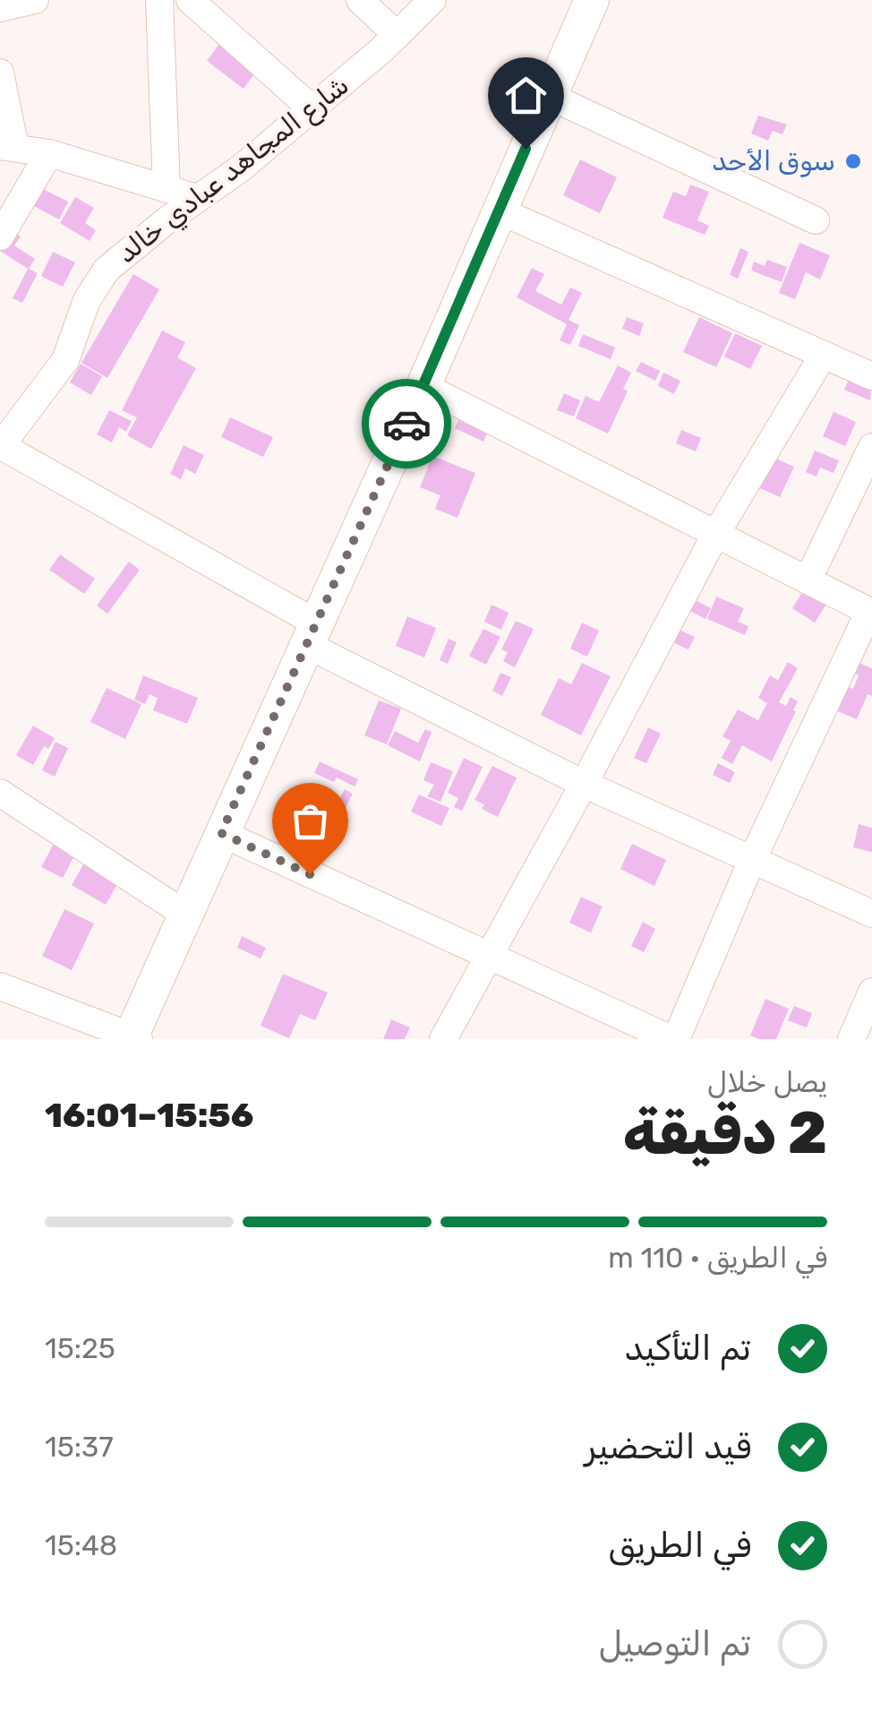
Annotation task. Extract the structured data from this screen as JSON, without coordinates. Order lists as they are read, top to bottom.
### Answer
{
  "streets": {
    "street": ["شارع المجاهد عبادي خالد"]
  },
  "places": ["سوق الأحد"],
  "page": {
    "heading": ["2 دقيقة", "يصل خلال", "15:56–16:01"],
    "bar": "في الطريق · 110 m",
    "list": [
      ["تم التأكيد", "15:25"],
      ["قيد التحضير", "15:37"],
      ["في الطريق", "15:48"],
      "تم التوصيل"
    ]
  }
}
